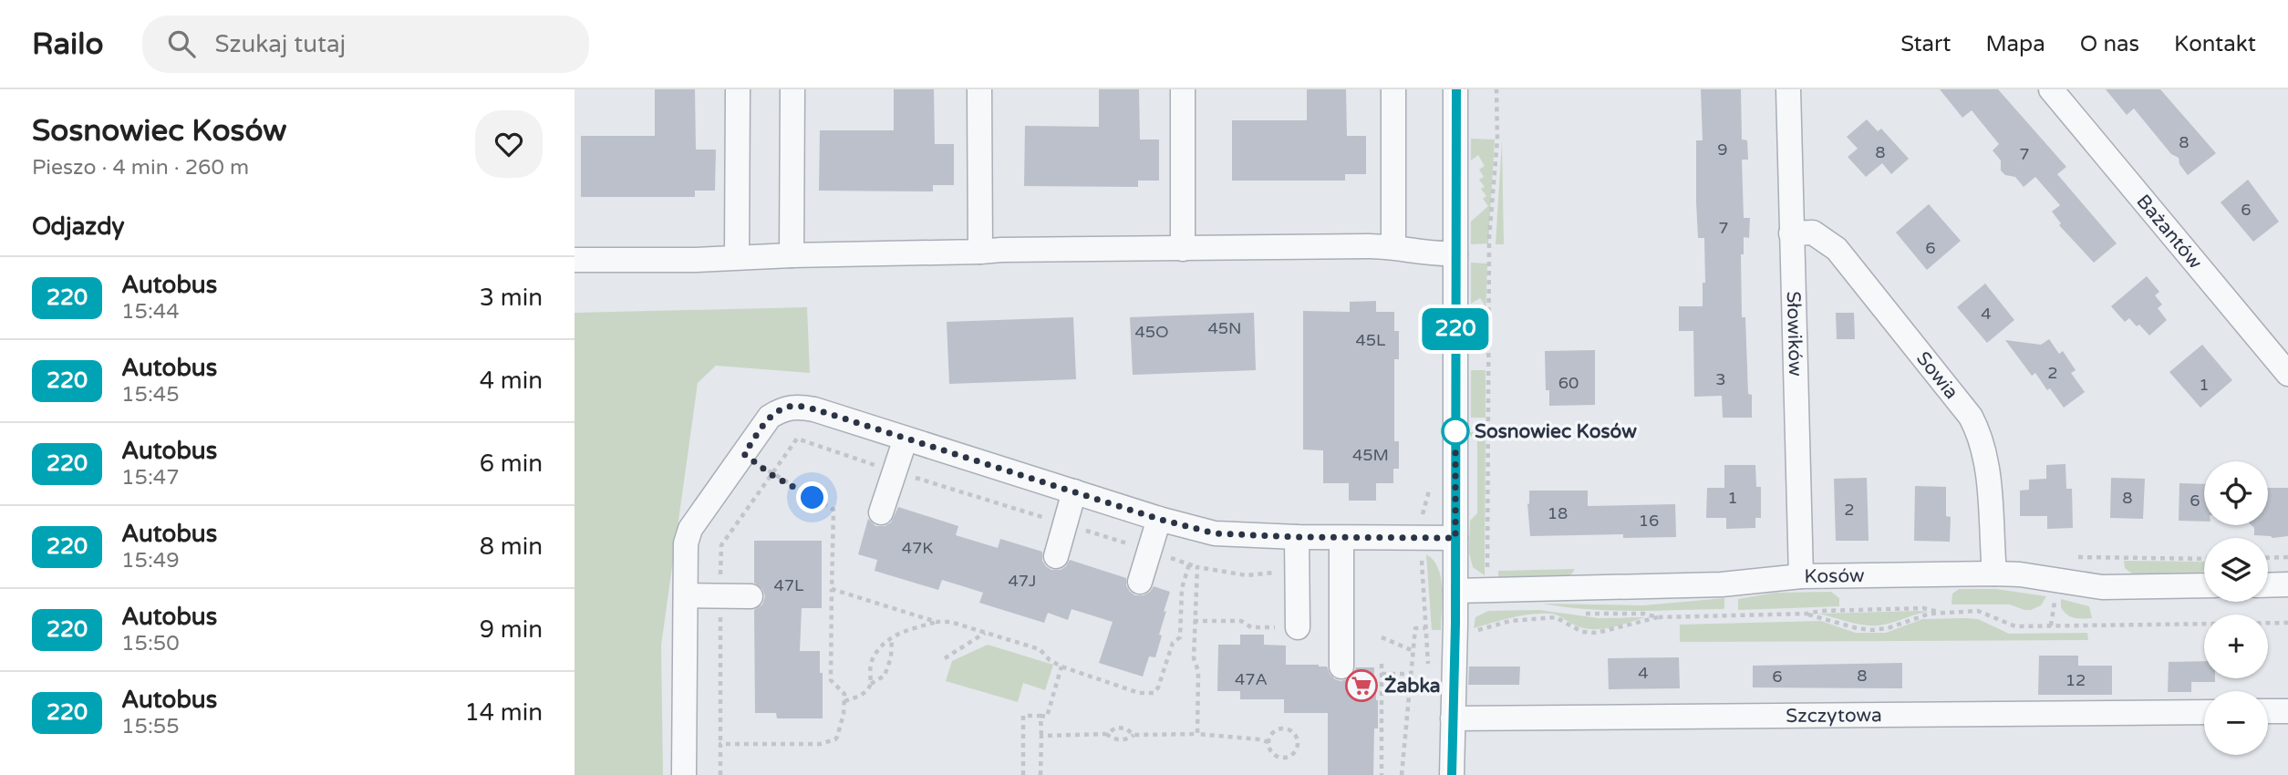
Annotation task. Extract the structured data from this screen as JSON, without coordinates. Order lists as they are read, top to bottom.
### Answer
{
  "streets": {
    "street": [
      "Bażantów",
      "Słowików",
      "Sowia",
      "Kosów",
      "Szczytowa"
    ]
  },
  "crossings": [
    ["Słowików", "Sowia"],
    ["Słowików", "Kosów"],
    ["Sowia", "Kosów"]
  ],
  "places": {
    "other": ["Sosnowiec Kosów"],
    "supermarket": ["Żabka"]
  },
  "lines": ["bus line 220"],
  "house_numbers": [
    "8",
    "9",
    "8",
    "7",
    "6",
    "7",
    "6",
    "4",
    "45N",
    "45O",
    "45L",
    "2",
    "3",
    "60",
    "1",
    "45M",
    "1",
    "8",
    "6",
    "2",
    "18",
    "16",
    "47K",
    "47J",
    "47L",
    "4",
    "8",
    "6",
    "47A",
    "12"
  ],
  "page": {
    "header": "Railo",
    "search": "Szukaj tutaj",
    "nav": [
      "Start",
      "Mapa",
      "O nas",
      "Kontakt"
    ],
    "heading": [
      ["Sosnowiec Kosów", "Pieszo · 4 min · 260 m"],
      "Odjazdy"
    ],
    "on_map": "220",
    "list": [
      {
        "mark": "220",
        "name": "Autobus",
        "note": "15:44",
        "value": "3 min"
      },
      {
        "mark": "220",
        "name": "Autobus",
        "note": "15:45",
        "value": "4 min"
      },
      {
        "mark": "220",
        "name": "Autobus",
        "note": "15:47",
        "value": "6 min"
      },
      {
        "mark": "220",
        "name": "Autobus",
        "note": "15:49",
        "value": "8 min"
      },
      {
        "mark": "220",
        "name": "Autobus",
        "note": "15:50",
        "value": "9 min"
      },
      {
        "mark": "220",
        "name": "Autobus",
        "note": "15:55",
        "value": "14 min"
      }
    ],
    "map_buttons": ["+", "−"]
  }
}
